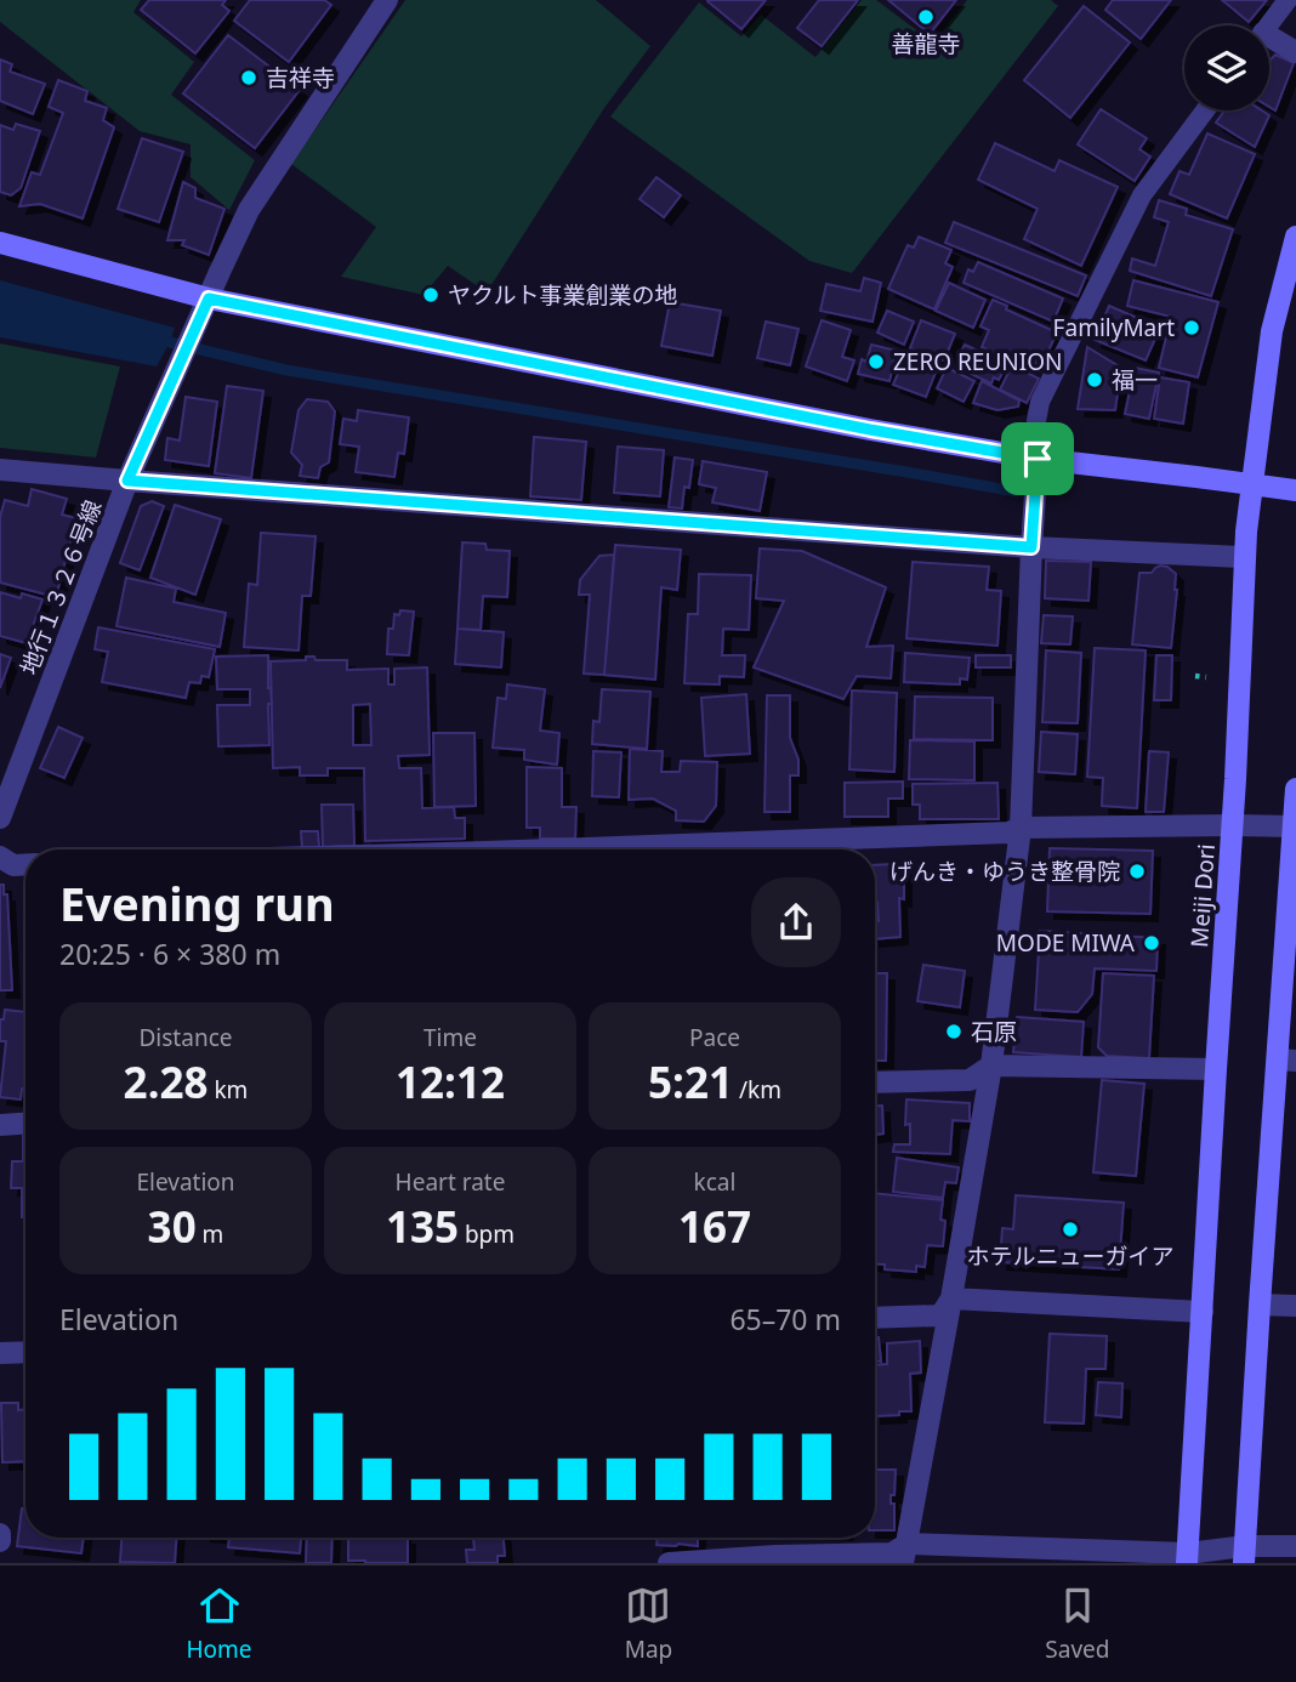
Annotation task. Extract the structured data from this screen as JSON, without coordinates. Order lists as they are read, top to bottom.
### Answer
{
  "streets": {
    "street": ["地行１３２６号線", "Meiji Dori"]
  },
  "places": [
    "善龍寺",
    "吉祥寺",
    "ヤクルト事業創業の地",
    "FamilyMart",
    "ZERO REUNION",
    "福一",
    "げんき・ゆうき整骨院",
    "MODE MIWA",
    "石原",
    "ホテルニューガイア"
  ],
  "page": {
    "heading": ["Evening run", "20:25 · 6 × 380 m"],
    "stats": [
      ["Distance", "2.28 km"],
      ["Time", "12:12"],
      ["Pace", "5:21 /km"],
      ["Elevation", "30 m"],
      ["Heart rate", "135 bpm"],
      ["kcal", "167"]
    ],
    "chart": ["Elevation", "65–70 m"],
    "tabs": ["Home", "Map", "Saved"]
  }
}
